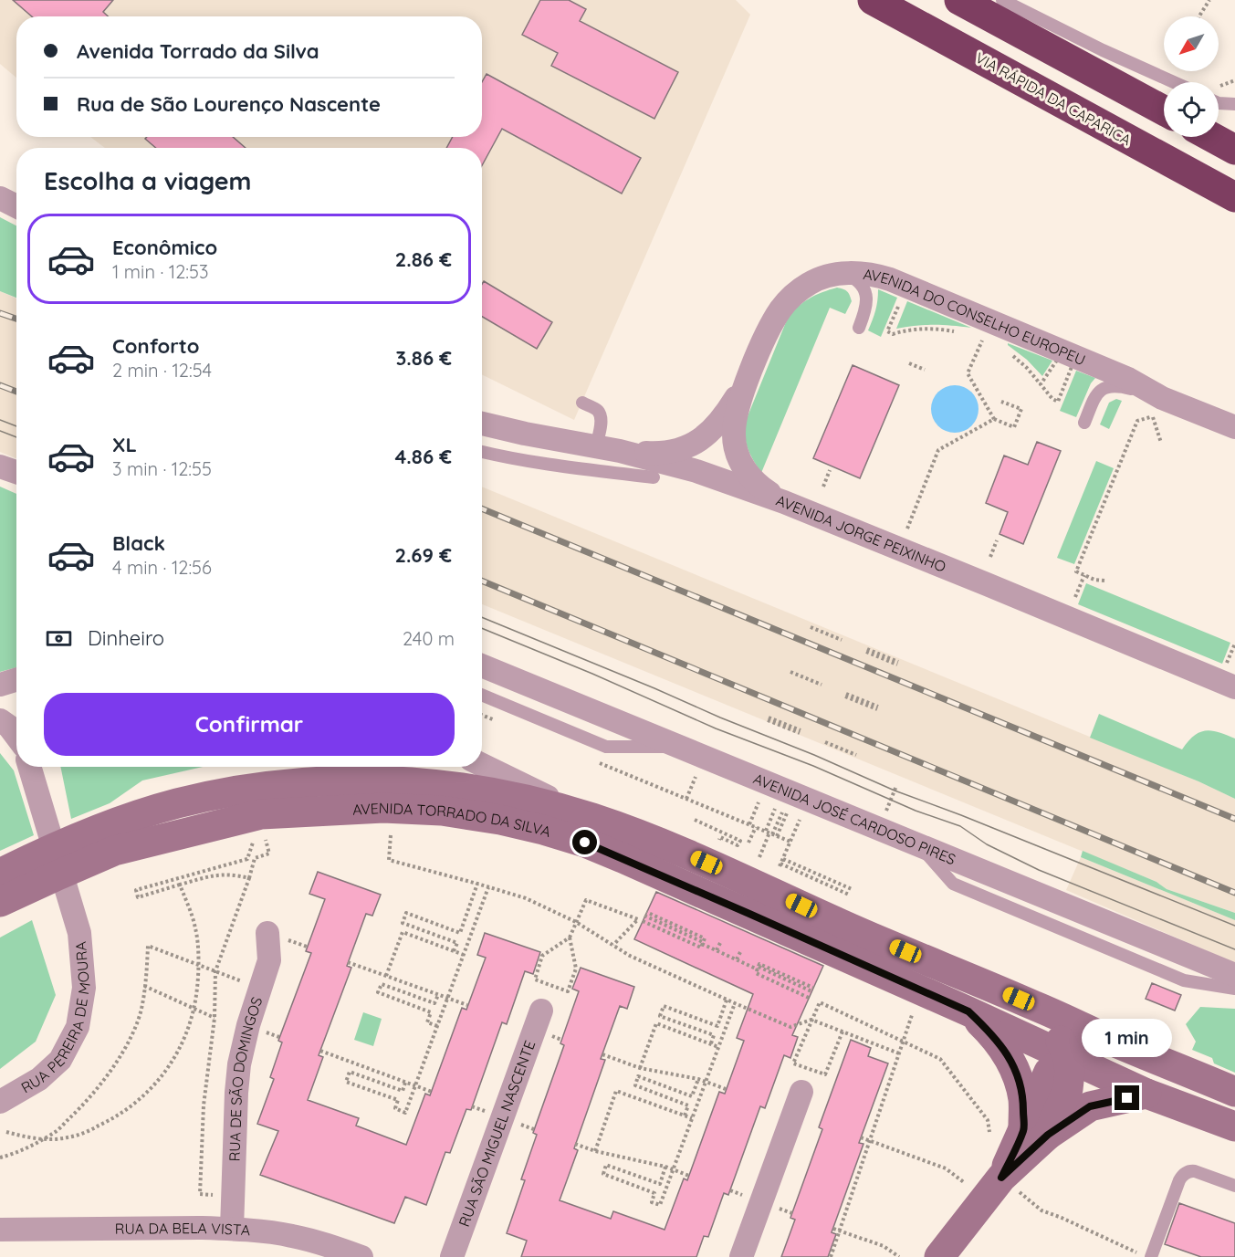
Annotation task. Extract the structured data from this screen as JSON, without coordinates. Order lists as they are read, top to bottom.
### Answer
{
  "streets": {
    "highway": ["VIA RÁPIDA DA CAPARICA"],
    "main road": ["AVENIDA TORRADO DA SILVA"],
    "street": [
      "AVENIDA DO CONSELHO EUROPEU",
      "AVENIDA JORGE PEIXINHO",
      "AVENIDA JOSÉ CARDOSO PIRES",
      "RUA PEREIRA DE MOURA",
      "RUA DE SÃO DOMINGOS",
      "RUA SÃO MIGUEL NASCENTE",
      "RUA DA BELA VISTA"
    ]
  },
  "crossings": [
    ["AVENIDA DO CONSELHO EUROPEU", "AVENIDA JORGE PEIXINHO"],
    ["RUA DE SÃO DOMINGOS", "RUA DA BELA VISTA"]
  ],
  "north": "bottom left",
  "page": {
    "banner": ["Avenida Torrado da Silva", "Rua de São Lourenço Nascente"],
    "heading": "Escolha a viagem",
    "list": [
      {
        "name": "Econômico",
        "note": "1 min · 12:53",
        "value": "2.86 €"
      },
      {
        "name": "Conforto",
        "note": "2 min · 12:54",
        "value": "3.86 €"
      },
      {
        "name": "XL",
        "note": "3 min · 12:55",
        "value": "4.86 €"
      },
      {
        "name": "Black",
        "note": "4 min · 12:56",
        "value": "2.69 €"
      }
    ],
    "pay": ["Dinheiro", "240 m"],
    "buttons": "Confirmar",
    "bubble": "1 min"
  }
}
